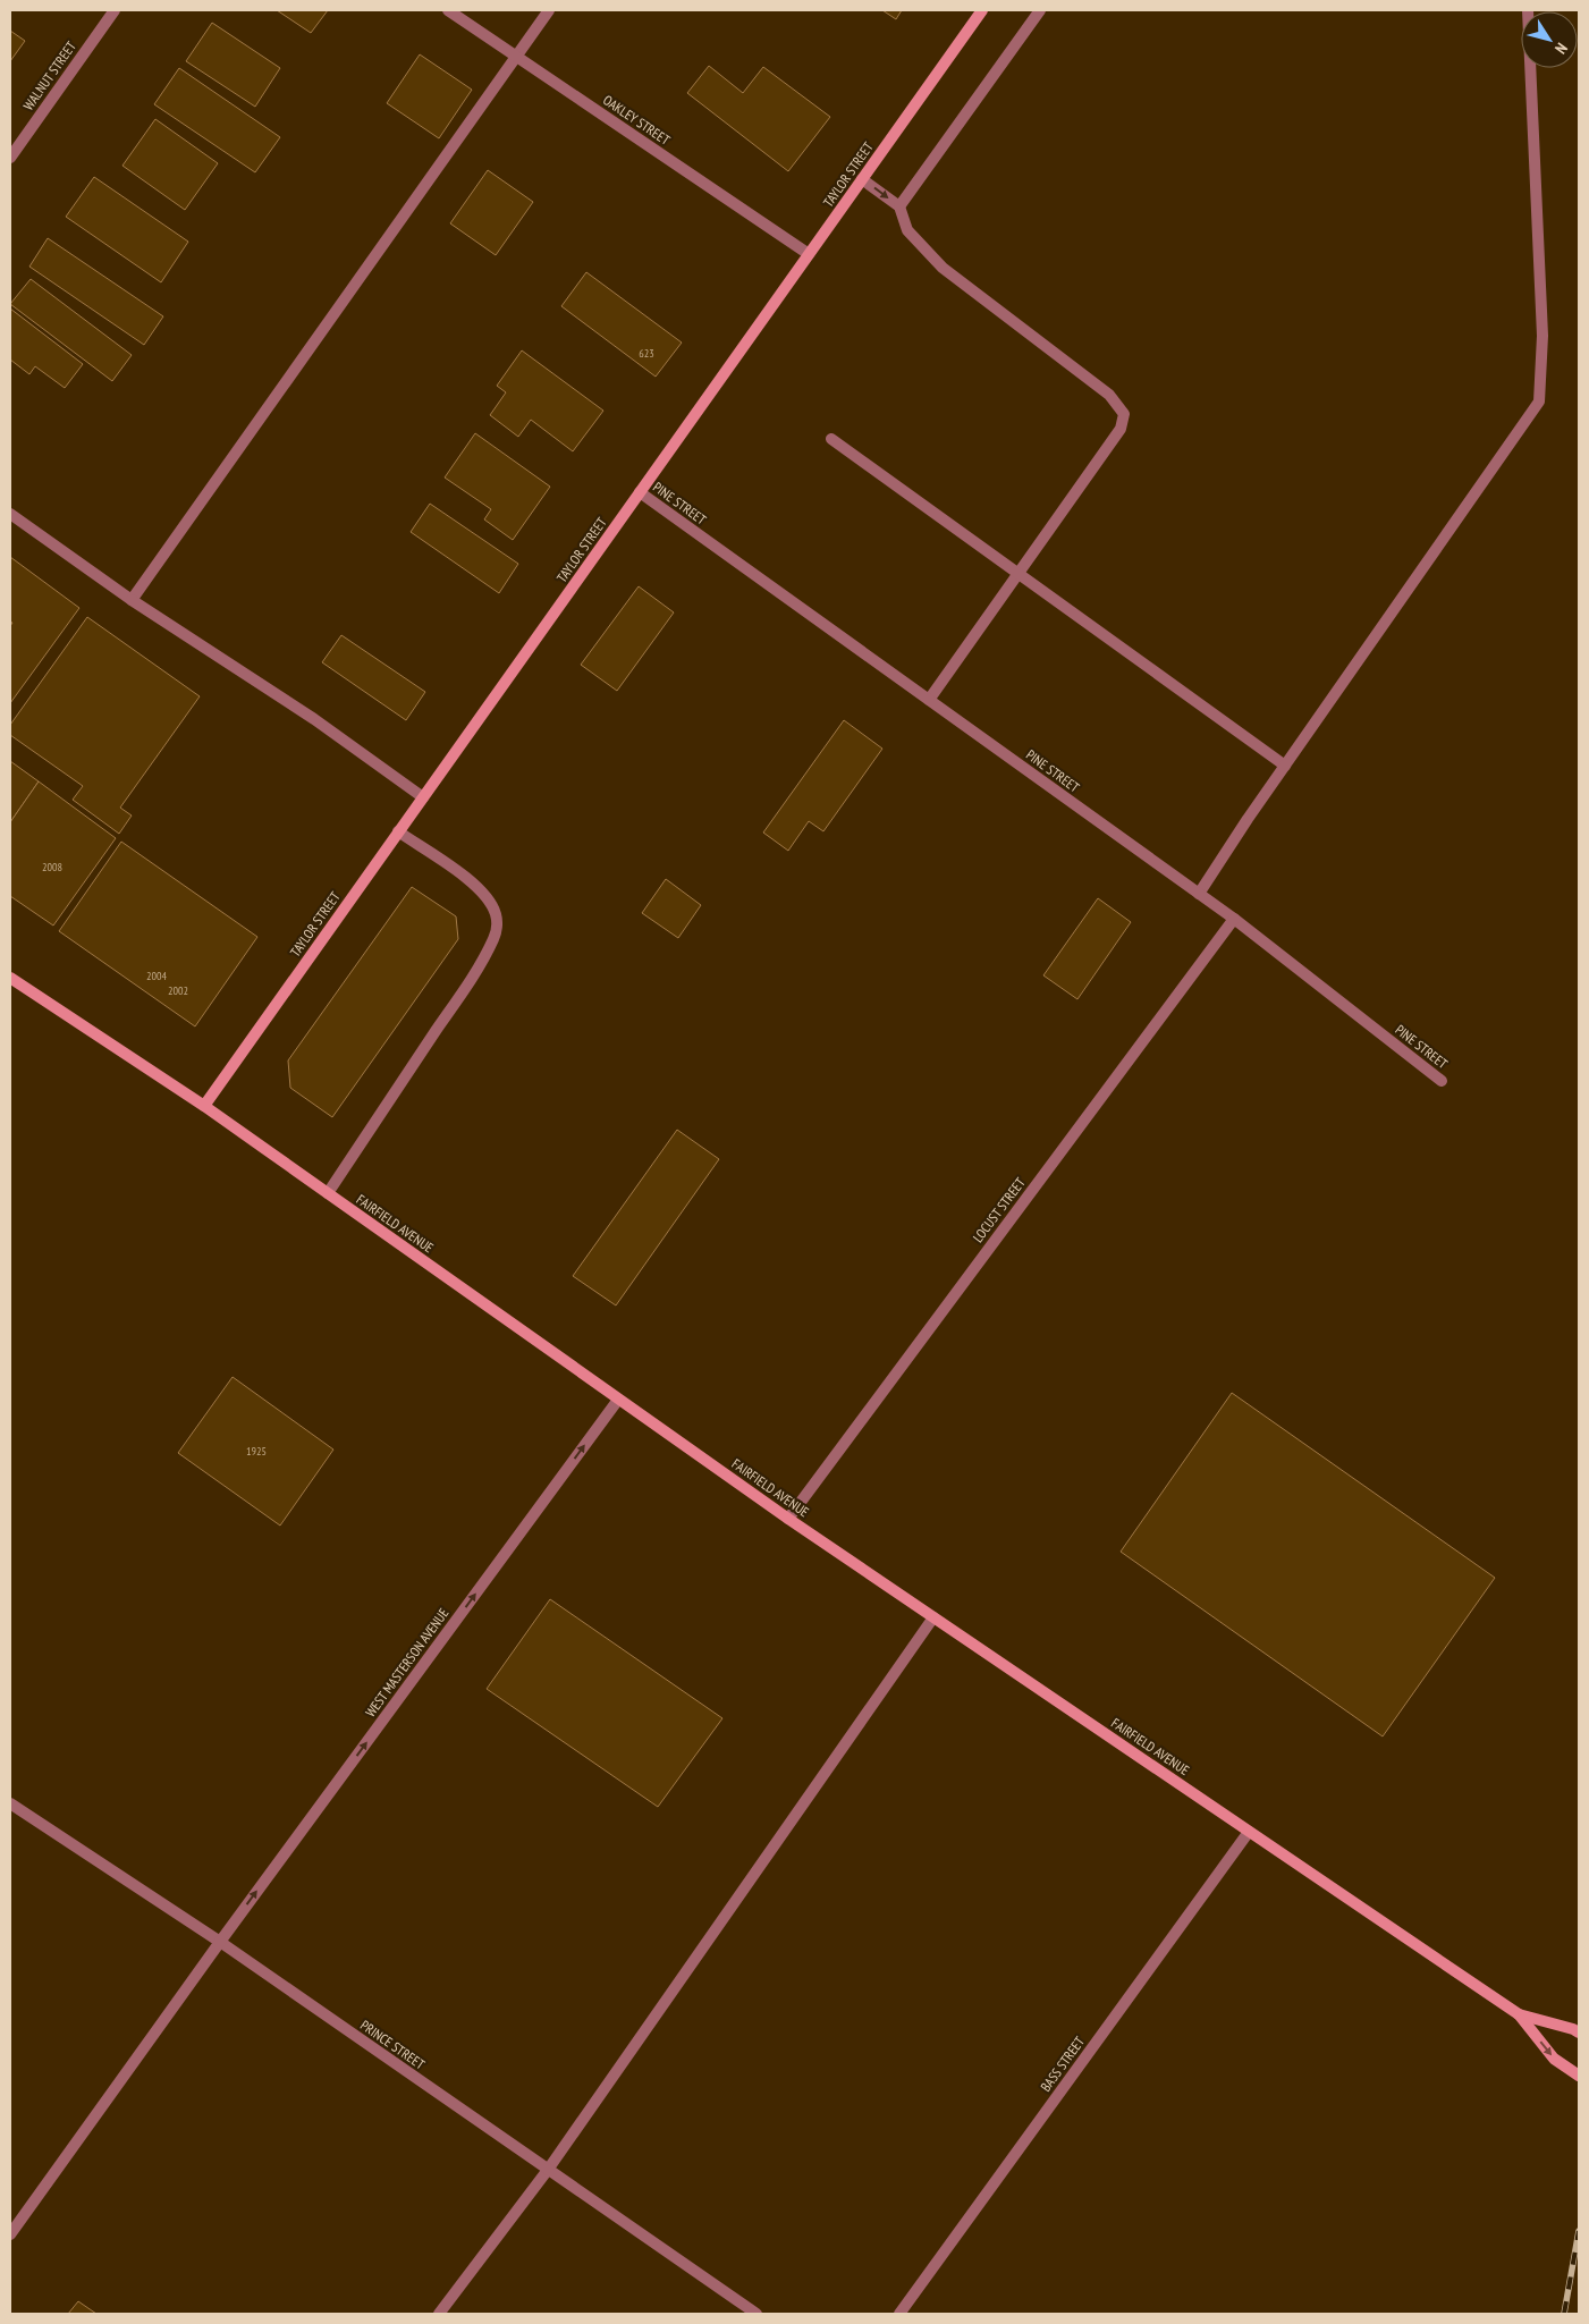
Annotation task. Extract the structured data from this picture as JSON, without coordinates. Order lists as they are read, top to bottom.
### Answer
{
  "streets": {
    "main road": ["TAYLOR STREET", "FAIRFIELD AVENUE"],
    "street": [
      "WALNUT STREET",
      "OAKLEY STREET",
      "PINE STREET",
      "LOCUST STREET",
      "WEST MASTERSON AVENUE",
      "PRINCE STREET",
      "BASS STREET"
    ]
  },
  "crossings": [
    ["OAKLEY STREET", "TAYLOR STREET"],
    ["TAYLOR STREET", "PINE STREET"],
    ["TAYLOR STREET", "FAIRFIELD AVENUE"],
    ["PINE STREET", "LOCUST STREET"],
    ["LOCUST STREET", "FAIRFIELD AVENUE"],
    ["FAIRFIELD AVENUE", "WEST MASTERSON AVENUE"],
    ["FAIRFIELD AVENUE", "BASS STREET"],
    ["WEST MASTERSON AVENUE", "PRINCE STREET"]
  ],
  "one_way": ["WEST MASTERSON AVENUE"],
  "house_numbers": [
    "623",
    "2008",
    "2004",
    "2002",
    "1925"
  ],
  "north": "bottom right"
}
